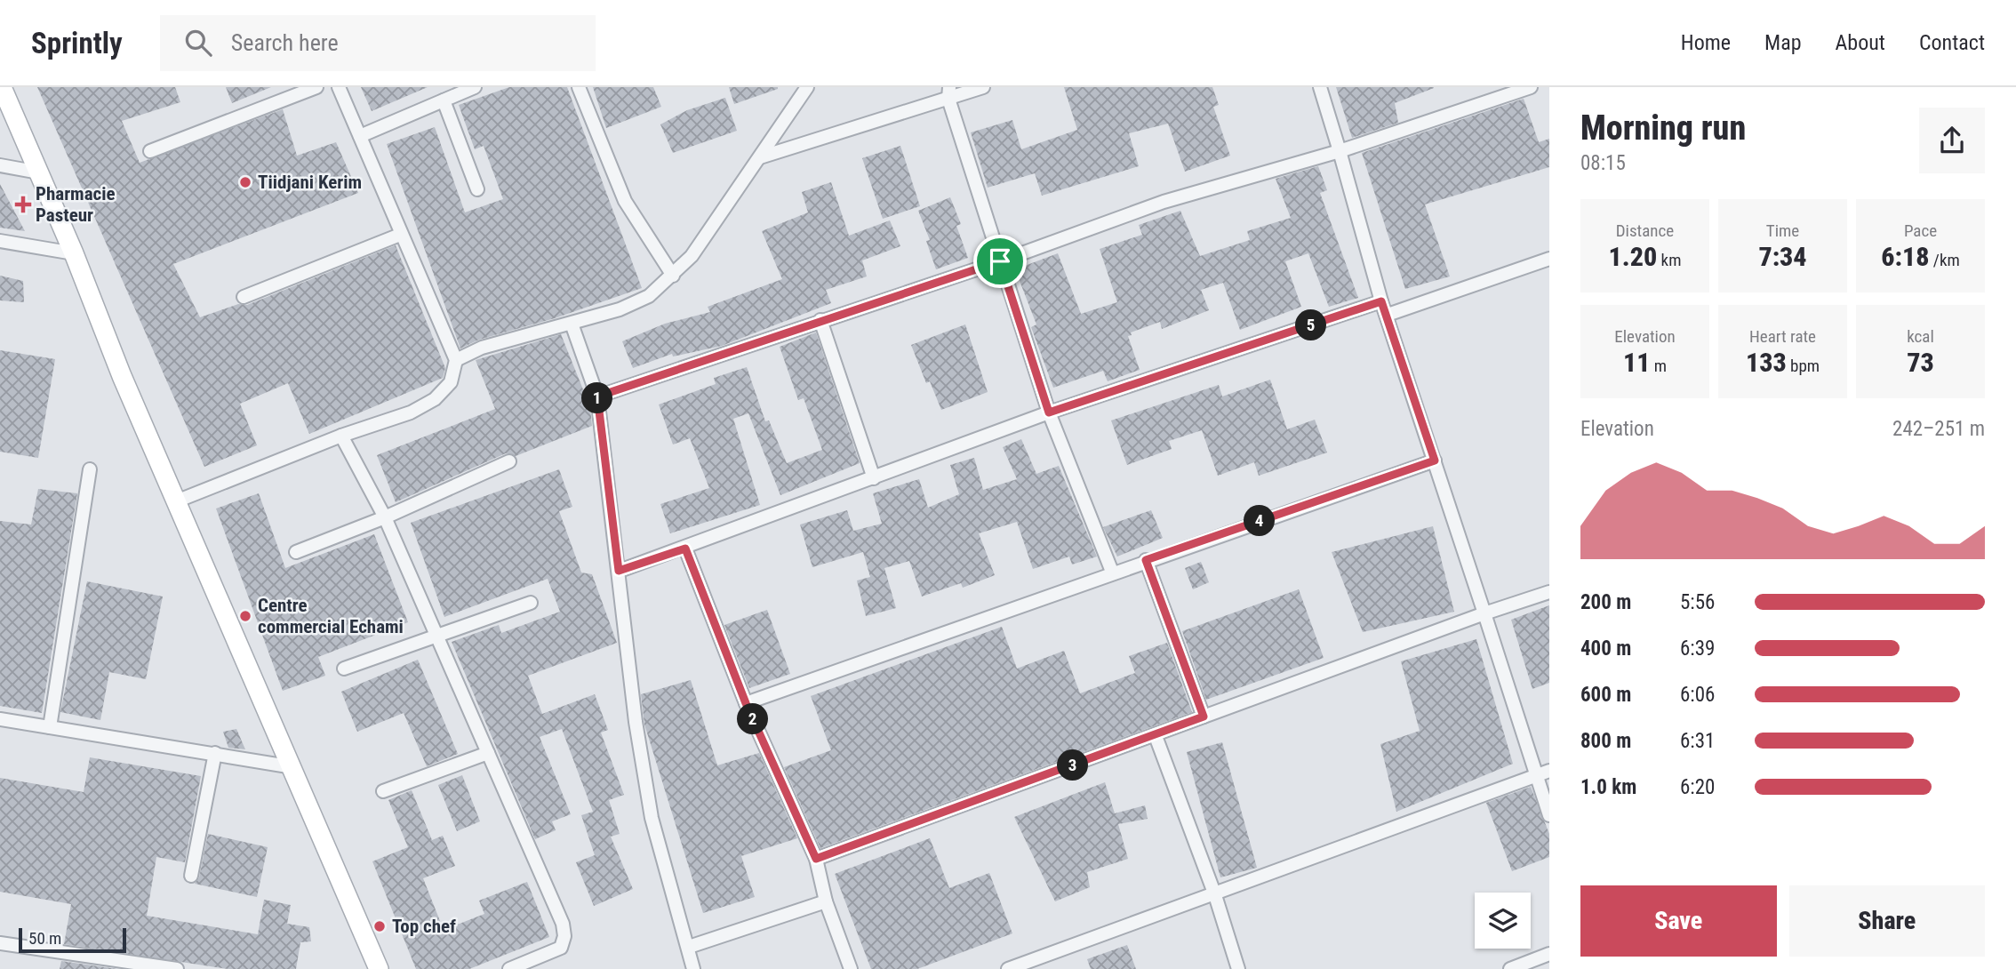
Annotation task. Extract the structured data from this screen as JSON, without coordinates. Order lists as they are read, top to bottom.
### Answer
{
  "places": {
    "other": ["Tiidjani Kerim", "Centre commercial Echami", "Top chef"],
    "health": ["Pharmacie Pasteur"]
  },
  "scale_bar": "50 m",
  "page": {
    "header": "Sprintly",
    "search": "Search here",
    "nav": [
      "Home",
      "Map",
      "About",
      "Contact"
    ],
    "heading": ["Morning run", "08:15"],
    "stats": [
      ["Distance", "1.20 km"],
      ["Time", "7:34"],
      ["Pace", "6:18 /km"],
      ["Elevation", "11 m"],
      ["Heart rate", "133 bpm"],
      ["kcal", "73"]
    ],
    "pins": [
      "5",
      "1",
      "4",
      "2",
      "3"
    ],
    "chart": ["Elevation", "242–251 m"],
    "list": [
      {
        "name": "200 m",
        "note": "5:56"
      },
      {
        "name": "400 m",
        "note": "6:39"
      },
      {
        "name": "600 m",
        "note": "6:06"
      },
      {
        "name": "800 m",
        "note": "6:31"
      },
      {
        "name": "1.0 km",
        "note": "6:20"
      }
    ],
    "buttons": ["Save", "Share"],
    "scale": "50 m"
  }
}
